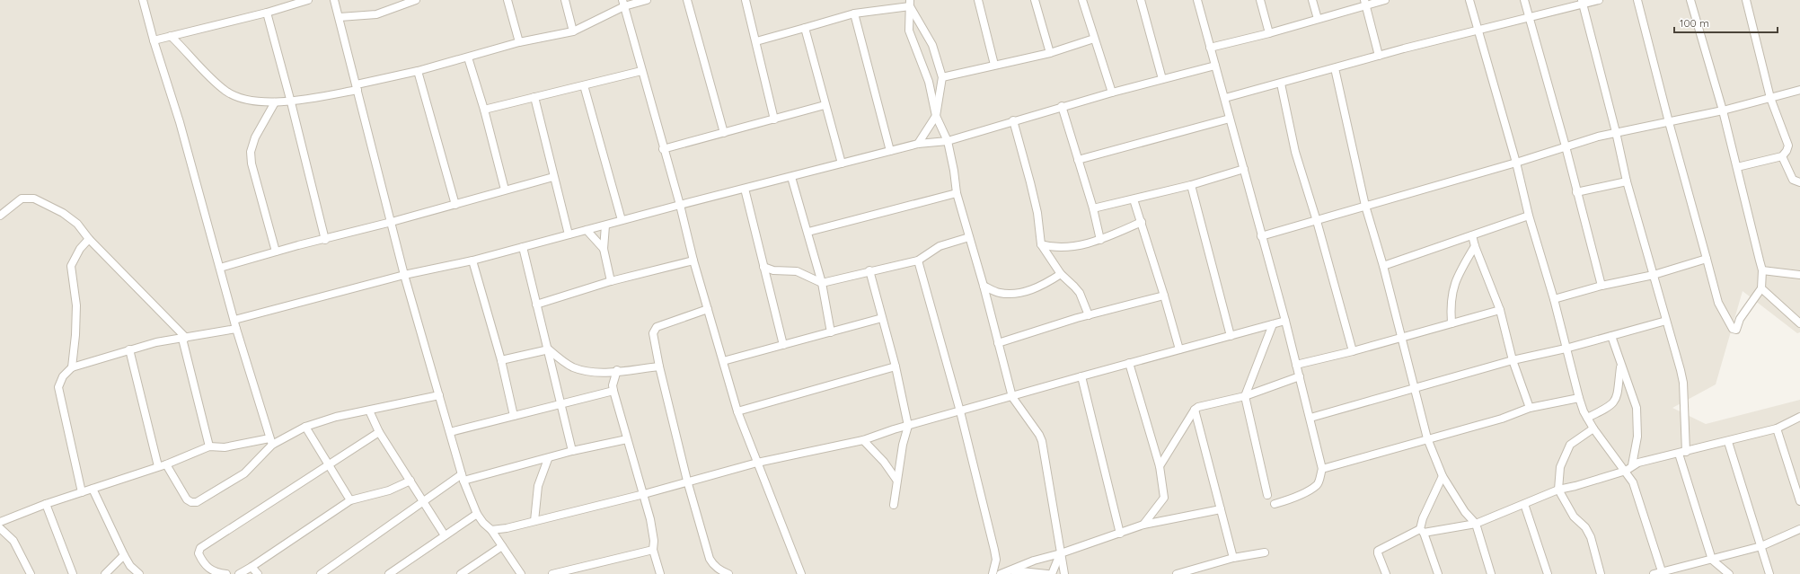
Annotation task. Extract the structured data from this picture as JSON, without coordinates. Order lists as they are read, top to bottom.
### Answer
{
  "scale_bar": "100 m"
}
